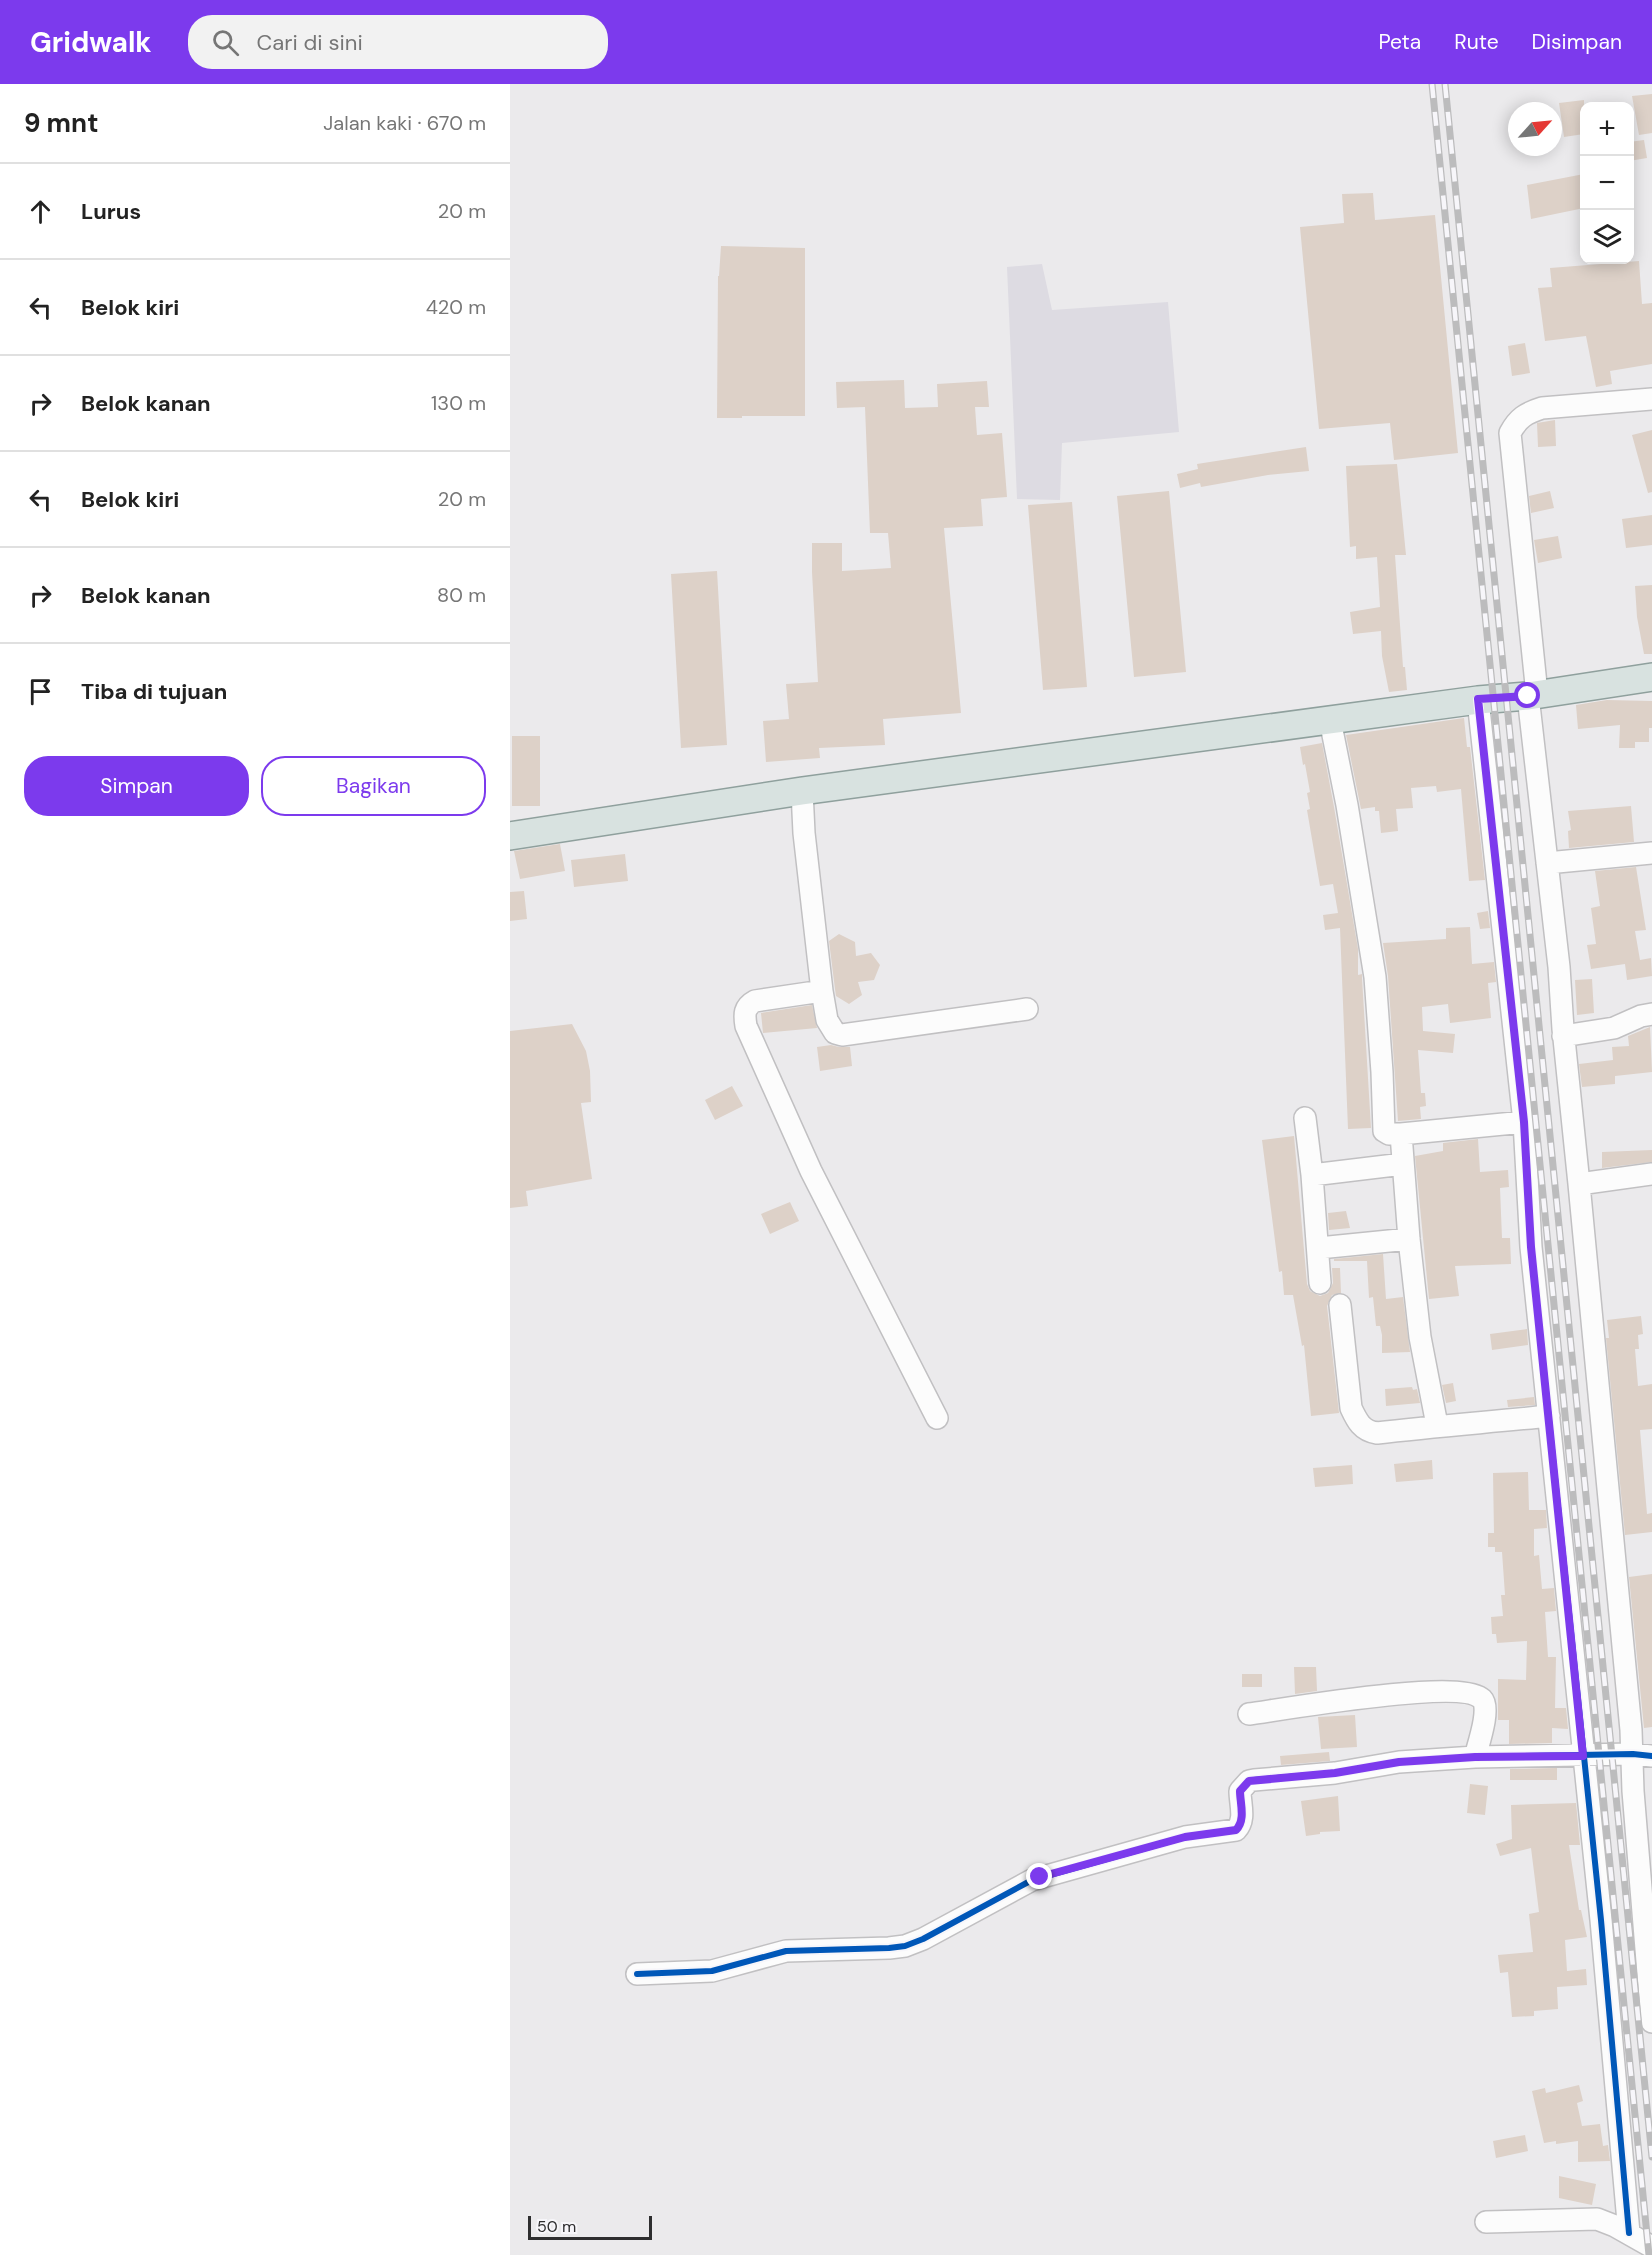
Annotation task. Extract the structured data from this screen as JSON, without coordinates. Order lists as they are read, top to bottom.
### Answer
{
  "scale_bar": "50 m",
  "north": "top right",
  "page": {
    "header": "Gridwalk",
    "search": "Cari di sini",
    "nav": ["Peta", "Rute", "Disimpan"],
    "heading": ["9 mnt", "Jalan kaki · 670 m"],
    "map_buttons": ["+", "−"],
    "list": [
      ["Lurus", "20 m"],
      ["Belok kiri", "420 m"],
      ["Belok kanan", "130 m"],
      ["Belok kiri", "20 m"],
      ["Belok kanan", "80 m"],
      "Tiba di tujuan"
    ],
    "buttons": ["Simpan", "Bagikan"],
    "scale": "50 m"
  }
}
